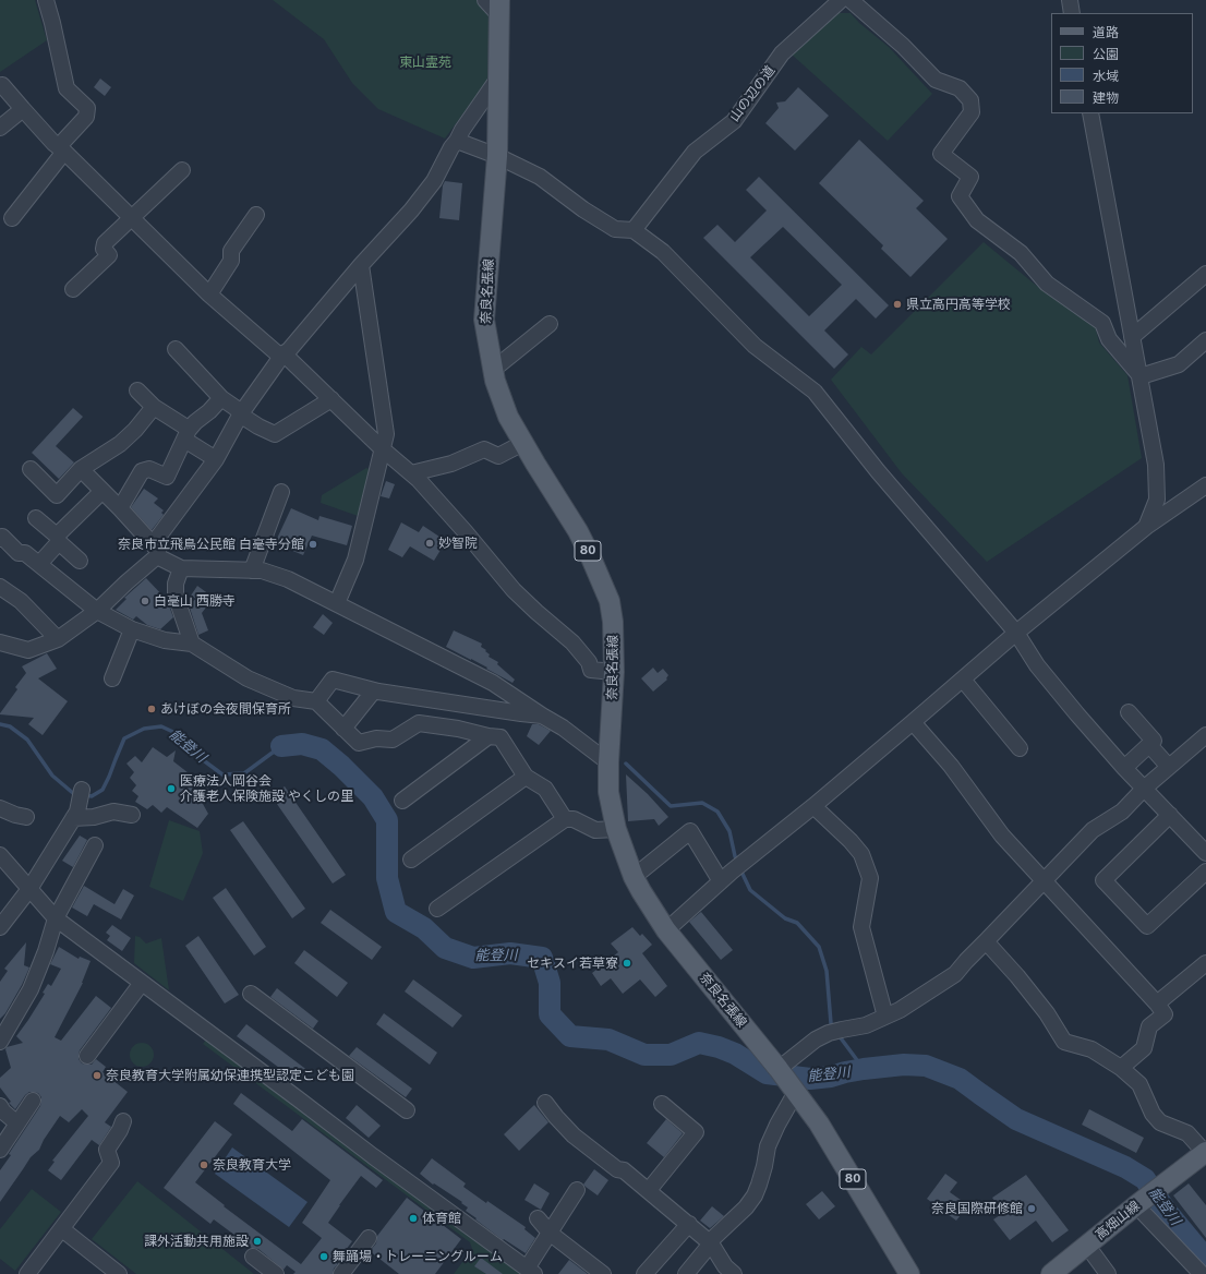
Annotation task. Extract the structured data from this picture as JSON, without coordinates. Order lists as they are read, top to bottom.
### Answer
{
  "streets": {
    "main road": ["奈良名張線", "80", "高畑山線"],
    "street": ["山の辺の道"]
  },
  "water": ["能登川"],
  "parks": ["東山霊苑"],
  "places": [
    "県立高円高等学校",
    "妙智院",
    "奈良市立飛鳥公民館 白毫寺分館",
    "白毫山 西勝寺",
    "あけぼの会夜間保育所",
    "医療法人岡谷会 介護老人保険施設 やくしの里",
    "セキスイ若草寮",
    "奈良教育大学附属幼保連携型認定こども園",
    "奈良教育大学",
    "奈良国際研修館",
    "体育館",
    "課外活動共用施設",
    "舞踊場・トレーニングルーム"
  ],
  "legend": [
    "道路",
    "公園",
    "水域",
    "建物"
  ]
}
